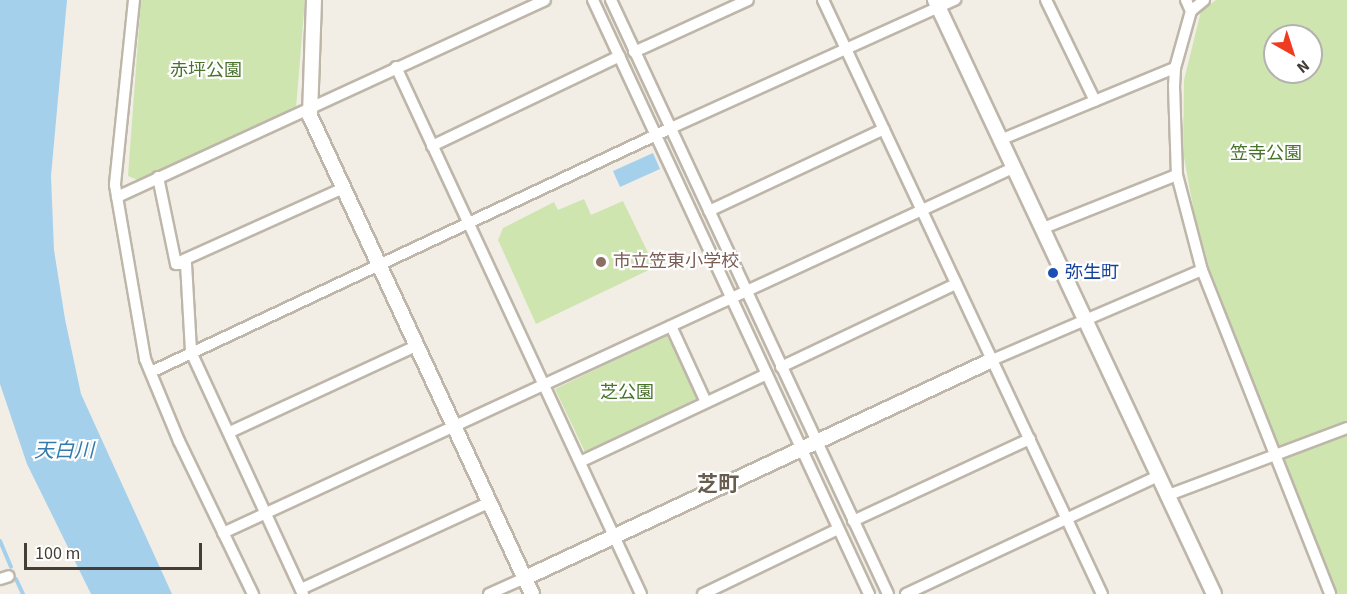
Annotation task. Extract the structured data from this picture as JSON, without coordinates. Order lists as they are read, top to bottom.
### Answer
{
  "districts": ["芝町"],
  "water": ["天白川"],
  "parks": ["赤坪公園", "笠寺公園", "芝公園"],
  "places": ["市立笠東小学校", "弥生町"],
  "scale_bar": "100 m",
  "north": "bottom right"
}
